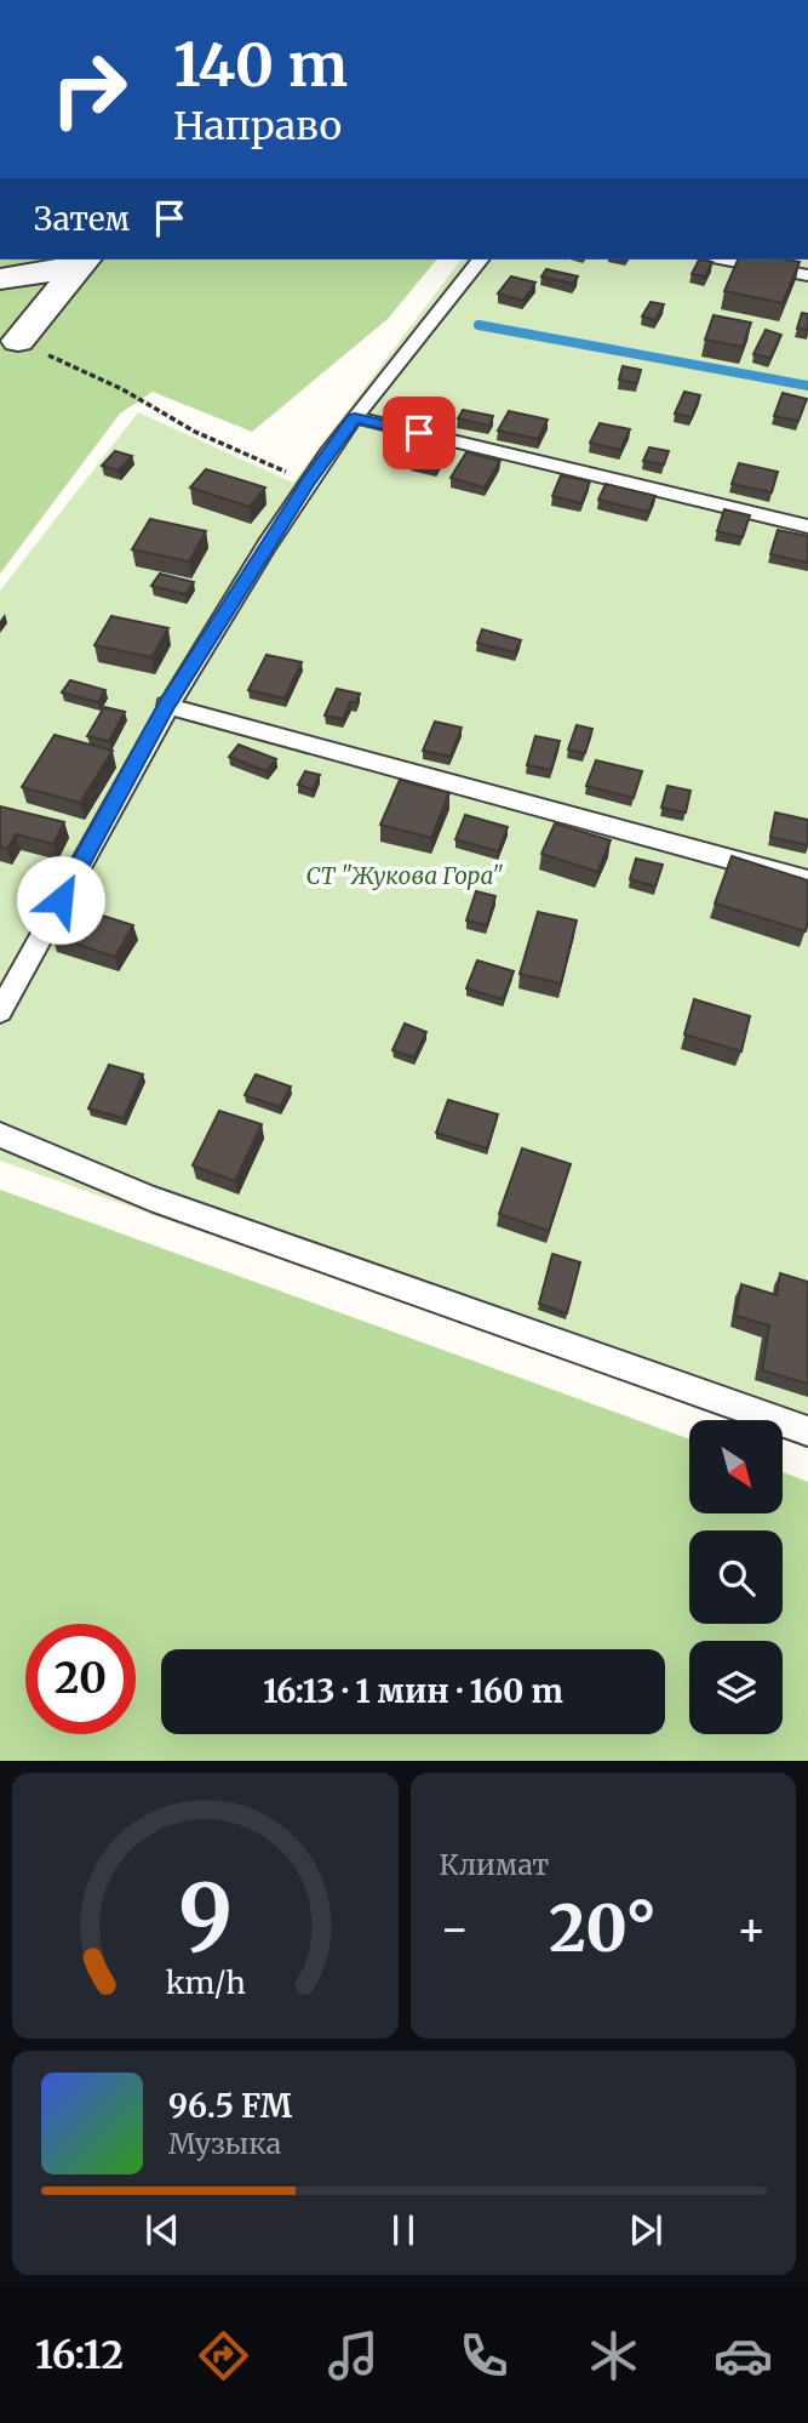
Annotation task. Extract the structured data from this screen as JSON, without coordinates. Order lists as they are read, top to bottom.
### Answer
{
  "parks": ["СТ \"Жукова Гора\""],
  "north": "bottom right",
  "page": {
    "turn": ["140 m", "Направо"],
    "then": "Затем",
    "limit": "20",
    "trip": "16:13 · 1 мин · 160 m",
    "tile": "Климат",
    "heat": ["−", "20°", "+"],
    "song": ["96.5 FM", "Музыка"],
    "tabs": "16:12",
    "gauge": ["9", "km/h"]
  }
}
